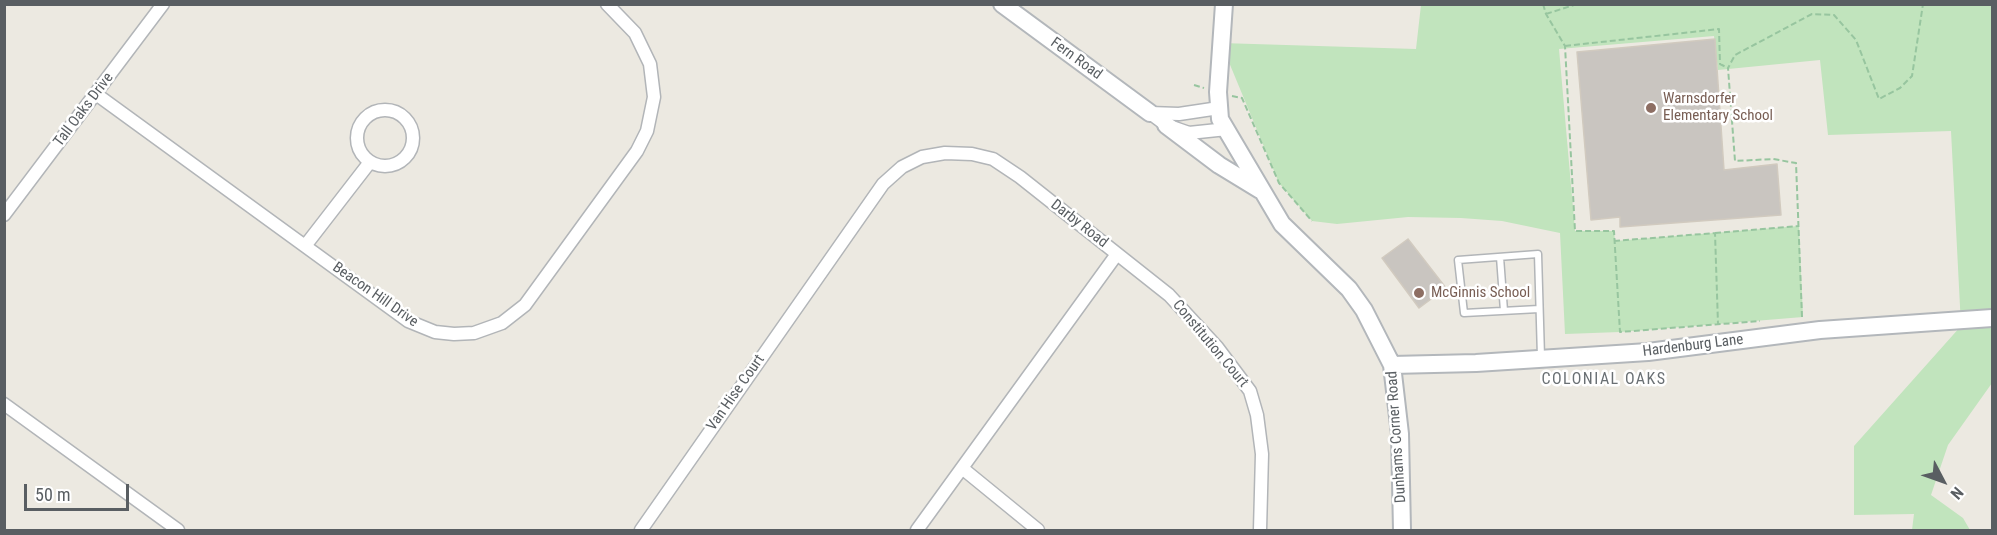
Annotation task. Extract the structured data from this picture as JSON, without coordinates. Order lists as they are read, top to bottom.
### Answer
{
  "streets": {
    "street": [
      "Fern Road",
      "Tall Oaks Drive",
      "Darby Road",
      "Beacon Hill Drive",
      "Constitution Court",
      "Hardenburg Lane",
      "Van Hise Court",
      "Dunhams Corner Road"
    ]
  },
  "crossings": [
    ["Fern Road", "Dunhams Corner Road"],
    ["Tall Oaks Drive", "Beacon Hill Drive"],
    ["Darby Road", "Constitution Court"],
    ["Darby Road", "Van Hise Court"],
    ["Hardenburg Lane", "Dunhams Corner Road"]
  ],
  "districts": ["COLONIAL OAKS"],
  "places": ["Warnsdorfer Elementary School", "McGinnis School"],
  "scale_bar": "50 m",
  "north": "bottom right"
}
